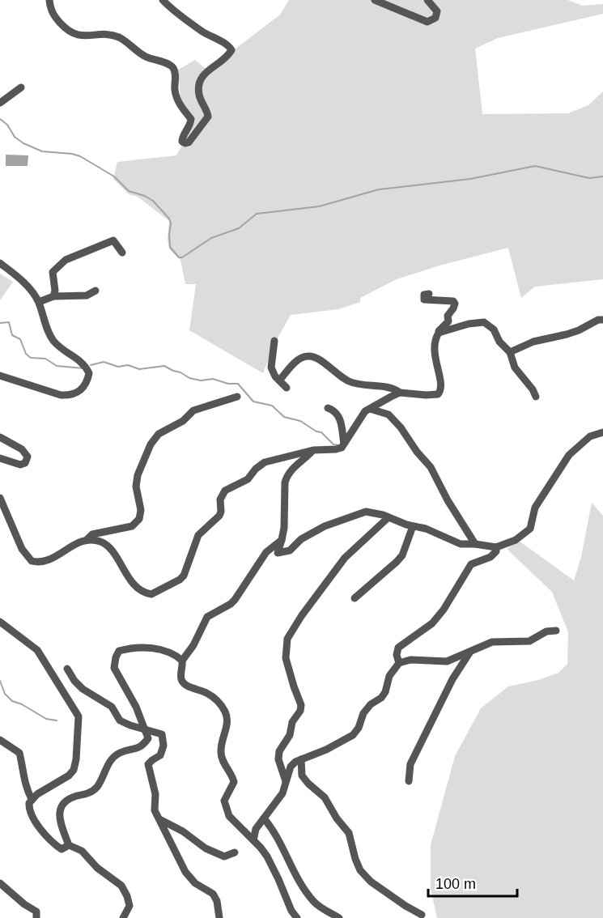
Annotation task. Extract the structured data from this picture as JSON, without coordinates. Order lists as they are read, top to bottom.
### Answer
{
  "scale_bar": "100 m"
}
